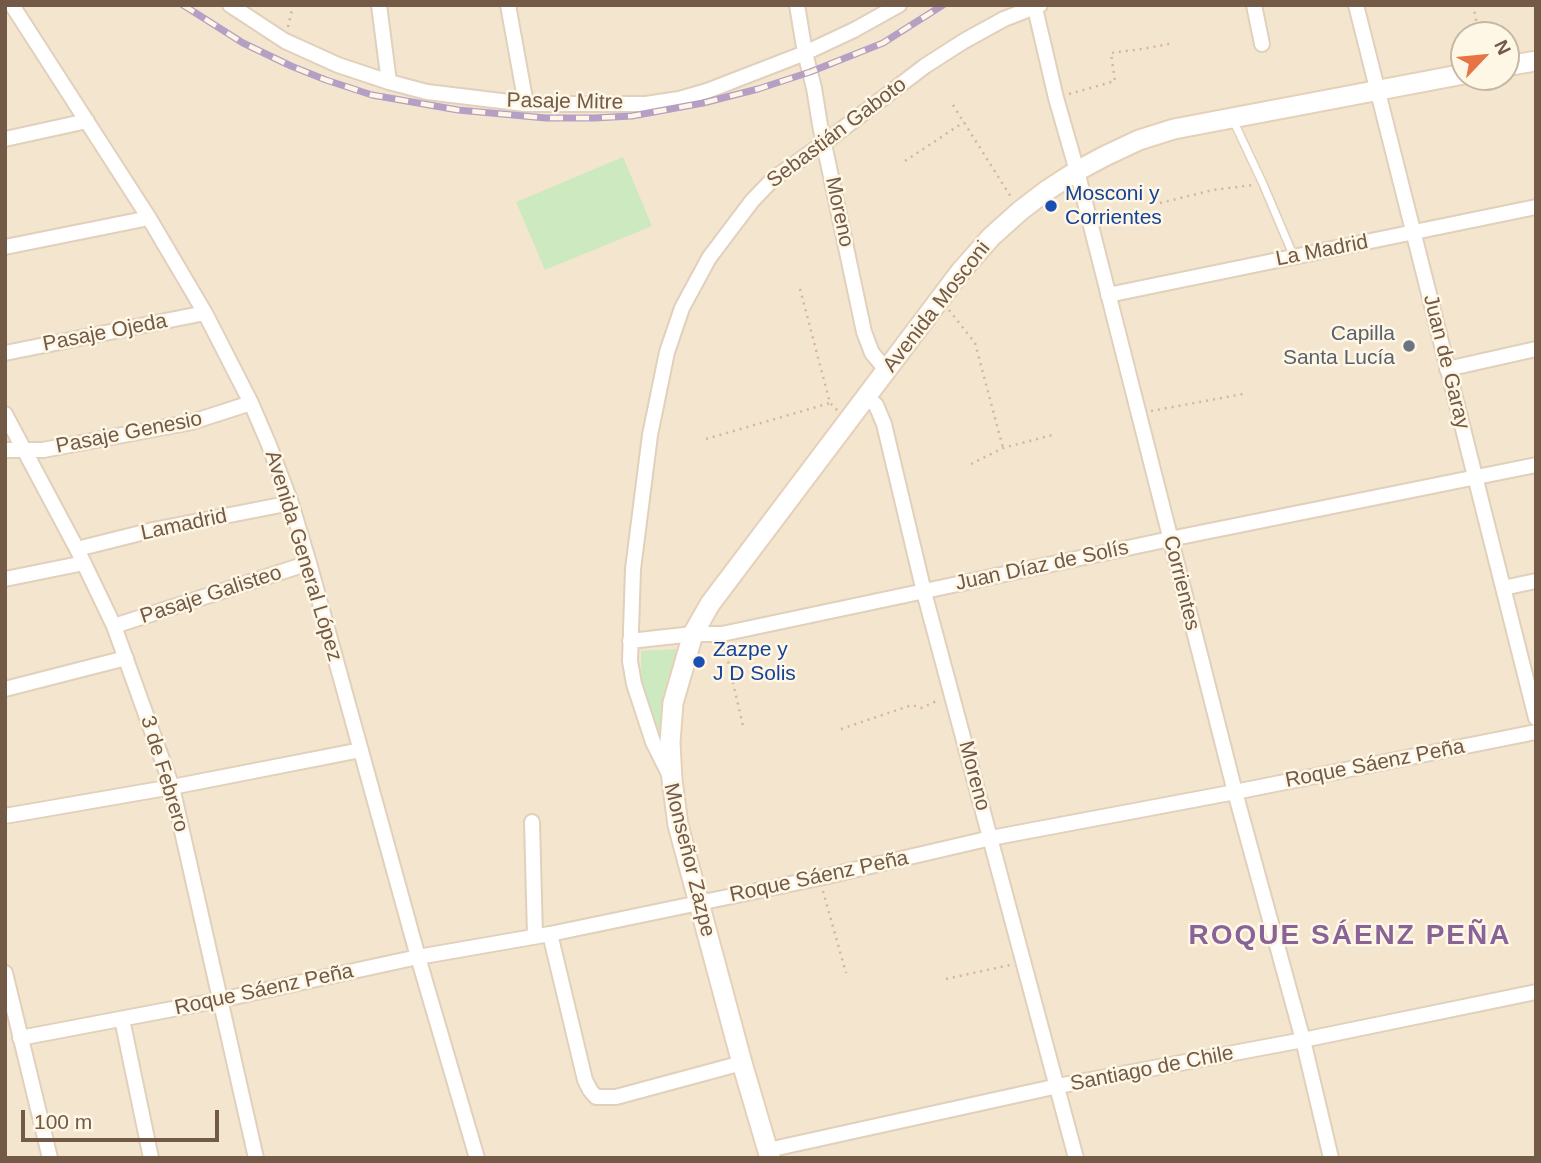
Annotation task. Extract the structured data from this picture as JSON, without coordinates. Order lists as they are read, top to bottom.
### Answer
{
  "streets": {
    "street": [
      "Pasaje Mitre",
      "Sebastián Gaboto",
      "Moreno",
      "La Madrid",
      "Avenida Mosconi",
      "Pasaje Ojeda",
      "Juan de Garay",
      "Pasaje Genesio",
      "Lamadrid",
      "Avenida General López",
      "Juan Díaz de Solís",
      "Corrientes",
      "Pasaje Galisteo",
      "Roque Sáenz Peña",
      "3 de Febrero",
      "Monseñor Zazpe",
      "Santiago de Chile"
    ]
  },
  "crossings": [
    ["Pasaje Mitre", "Moreno"],
    ["Sebastián Gaboto", "Moreno"],
    ["Sebastián Gaboto", "Corrientes"],
    ["Sebastián Gaboto", "Monseñor Zazpe"],
    ["Moreno", "Avenida Mosconi"],
    ["Moreno", "Juan Díaz de Solís"],
    ["Moreno", "Roque Sáenz Peña"],
    ["Moreno", "Santiago de Chile"],
    ["La Madrid", "Juan de Garay"],
    ["La Madrid", "Corrientes"],
    ["Avenida Mosconi", "Juan de Garay"],
    ["Avenida Mosconi", "Juan Díaz de Solís"],
    ["Avenida Mosconi", "Corrientes"],
    ["Avenida Mosconi", "Monseñor Zazpe"],
    ["Pasaje Ojeda", "Avenida General López"],
    ["Juan de Garay", "Juan Díaz de Solís"],
    ["Pasaje Genesio", "Avenida General López"],
    ["Pasaje Genesio", "3 de Febrero"],
    ["Lamadrid", "Avenida General López"],
    ["Lamadrid", "3 de Febrero"],
    ["Avenida General López", "Pasaje Galisteo"],
    ["Avenida General López", "Roque Sáenz Peña"],
    ["Juan Díaz de Solís", "Corrientes"],
    ["Juan Díaz de Solís", "Monseñor Zazpe"],
    ["Corrientes", "Roque Sáenz Peña"],
    ["Corrientes", "Santiago de Chile"],
    ["Pasaje Galisteo", "3 de Febrero"],
    ["Roque Sáenz Peña", "3 de Febrero"],
    ["Roque Sáenz Peña", "Monseñor Zazpe"],
    ["Monseñor Zazpe", "Santiago de Chile"]
  ],
  "districts": ["ROQUE SÁENZ PEÑA"],
  "places": ["Mosconi y Corrientes", "Capilla Santa Lucía", "Zazpe y J D Solis"],
  "scale_bar": "100 m",
  "north": "top right"
}
